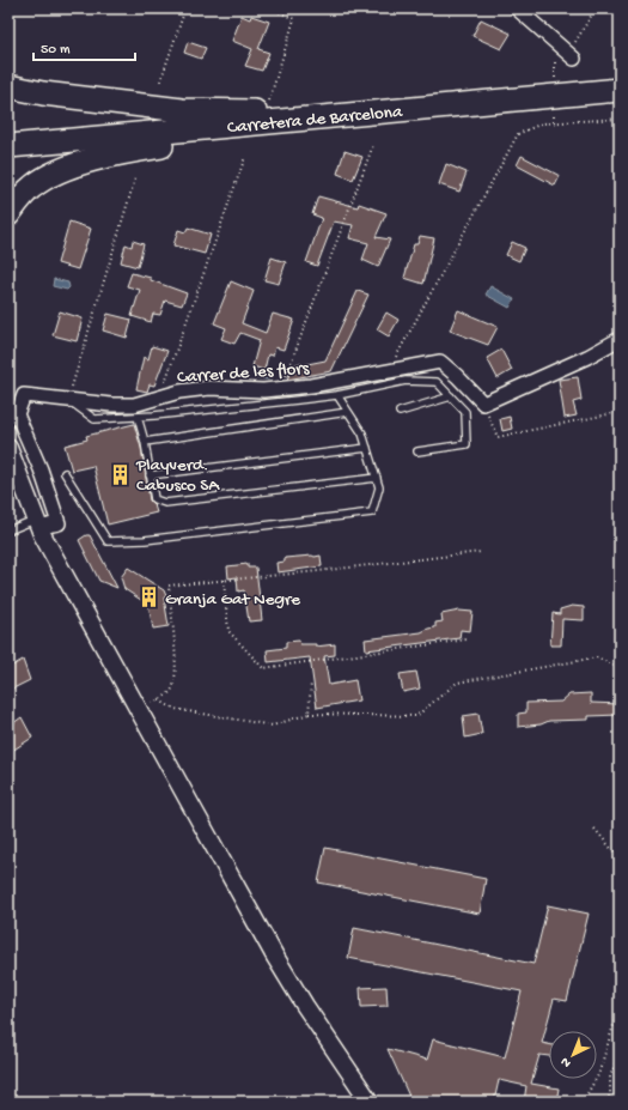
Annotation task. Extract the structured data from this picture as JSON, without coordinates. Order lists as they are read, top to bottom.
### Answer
{
  "streets": {
    "highway": ["Carretera de Barcelona"],
    "street": ["Carrer de les flors"]
  },
  "places": {
    "building": ["Playverd. Cabusco SA", "Granja Gat Negre"]
  },
  "scale_bar": "50 m",
  "north": "bottom left"
}
